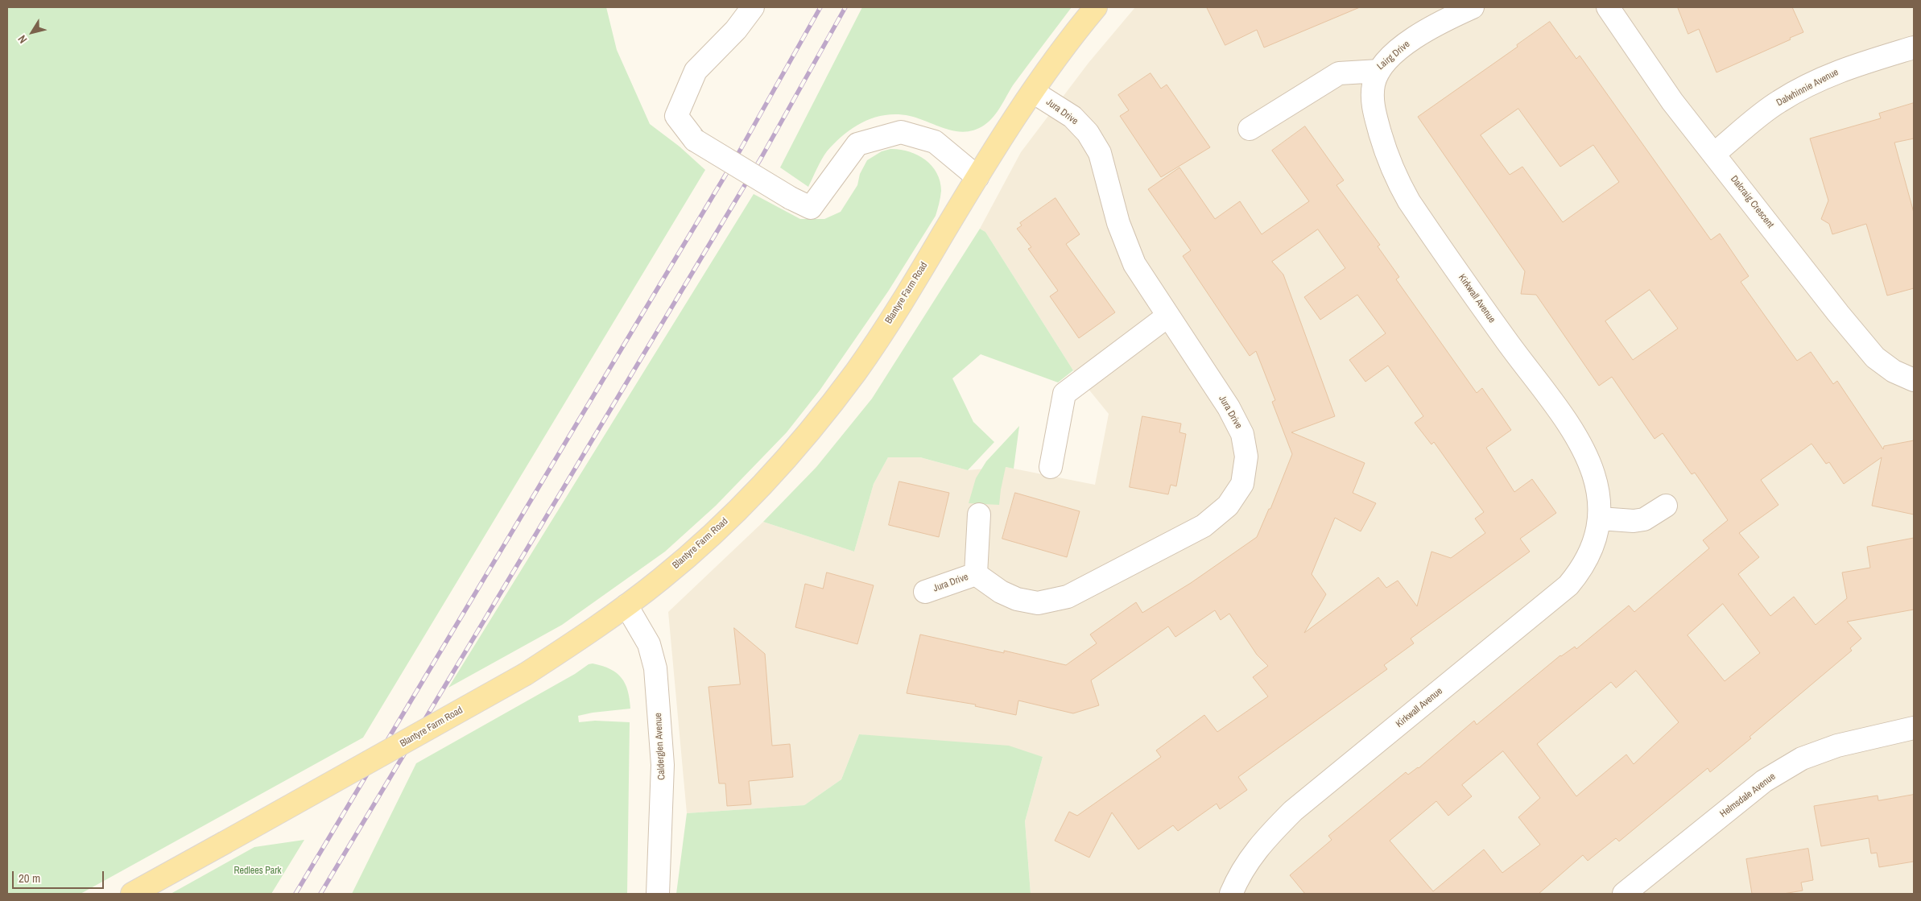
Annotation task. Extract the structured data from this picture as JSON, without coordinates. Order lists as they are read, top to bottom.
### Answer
{
  "streets": {
    "main road": ["Blantyre Farm Road"],
    "street": [
      "Lairg Drive",
      "Dalwhinnie Avenue",
      "Jura Drive",
      "Dalcraig Crescent",
      "Kirkwall Avenue",
      "Calderglen Avenue",
      "Helmsdale Avenue"
    ]
  },
  "crossings": [
    ["Lairg Drive", "Kirkwall Avenue"],
    ["Dalwhinnie Avenue", "Dalcraig Crescent"],
    ["Jura Drive", "Blantyre Farm Road"],
    ["Blantyre Farm Road", "Calderglen Avenue"]
  ],
  "parks": ["Redlees Park"],
  "scale_bar": "20 m",
  "north": "bottom left"
}
